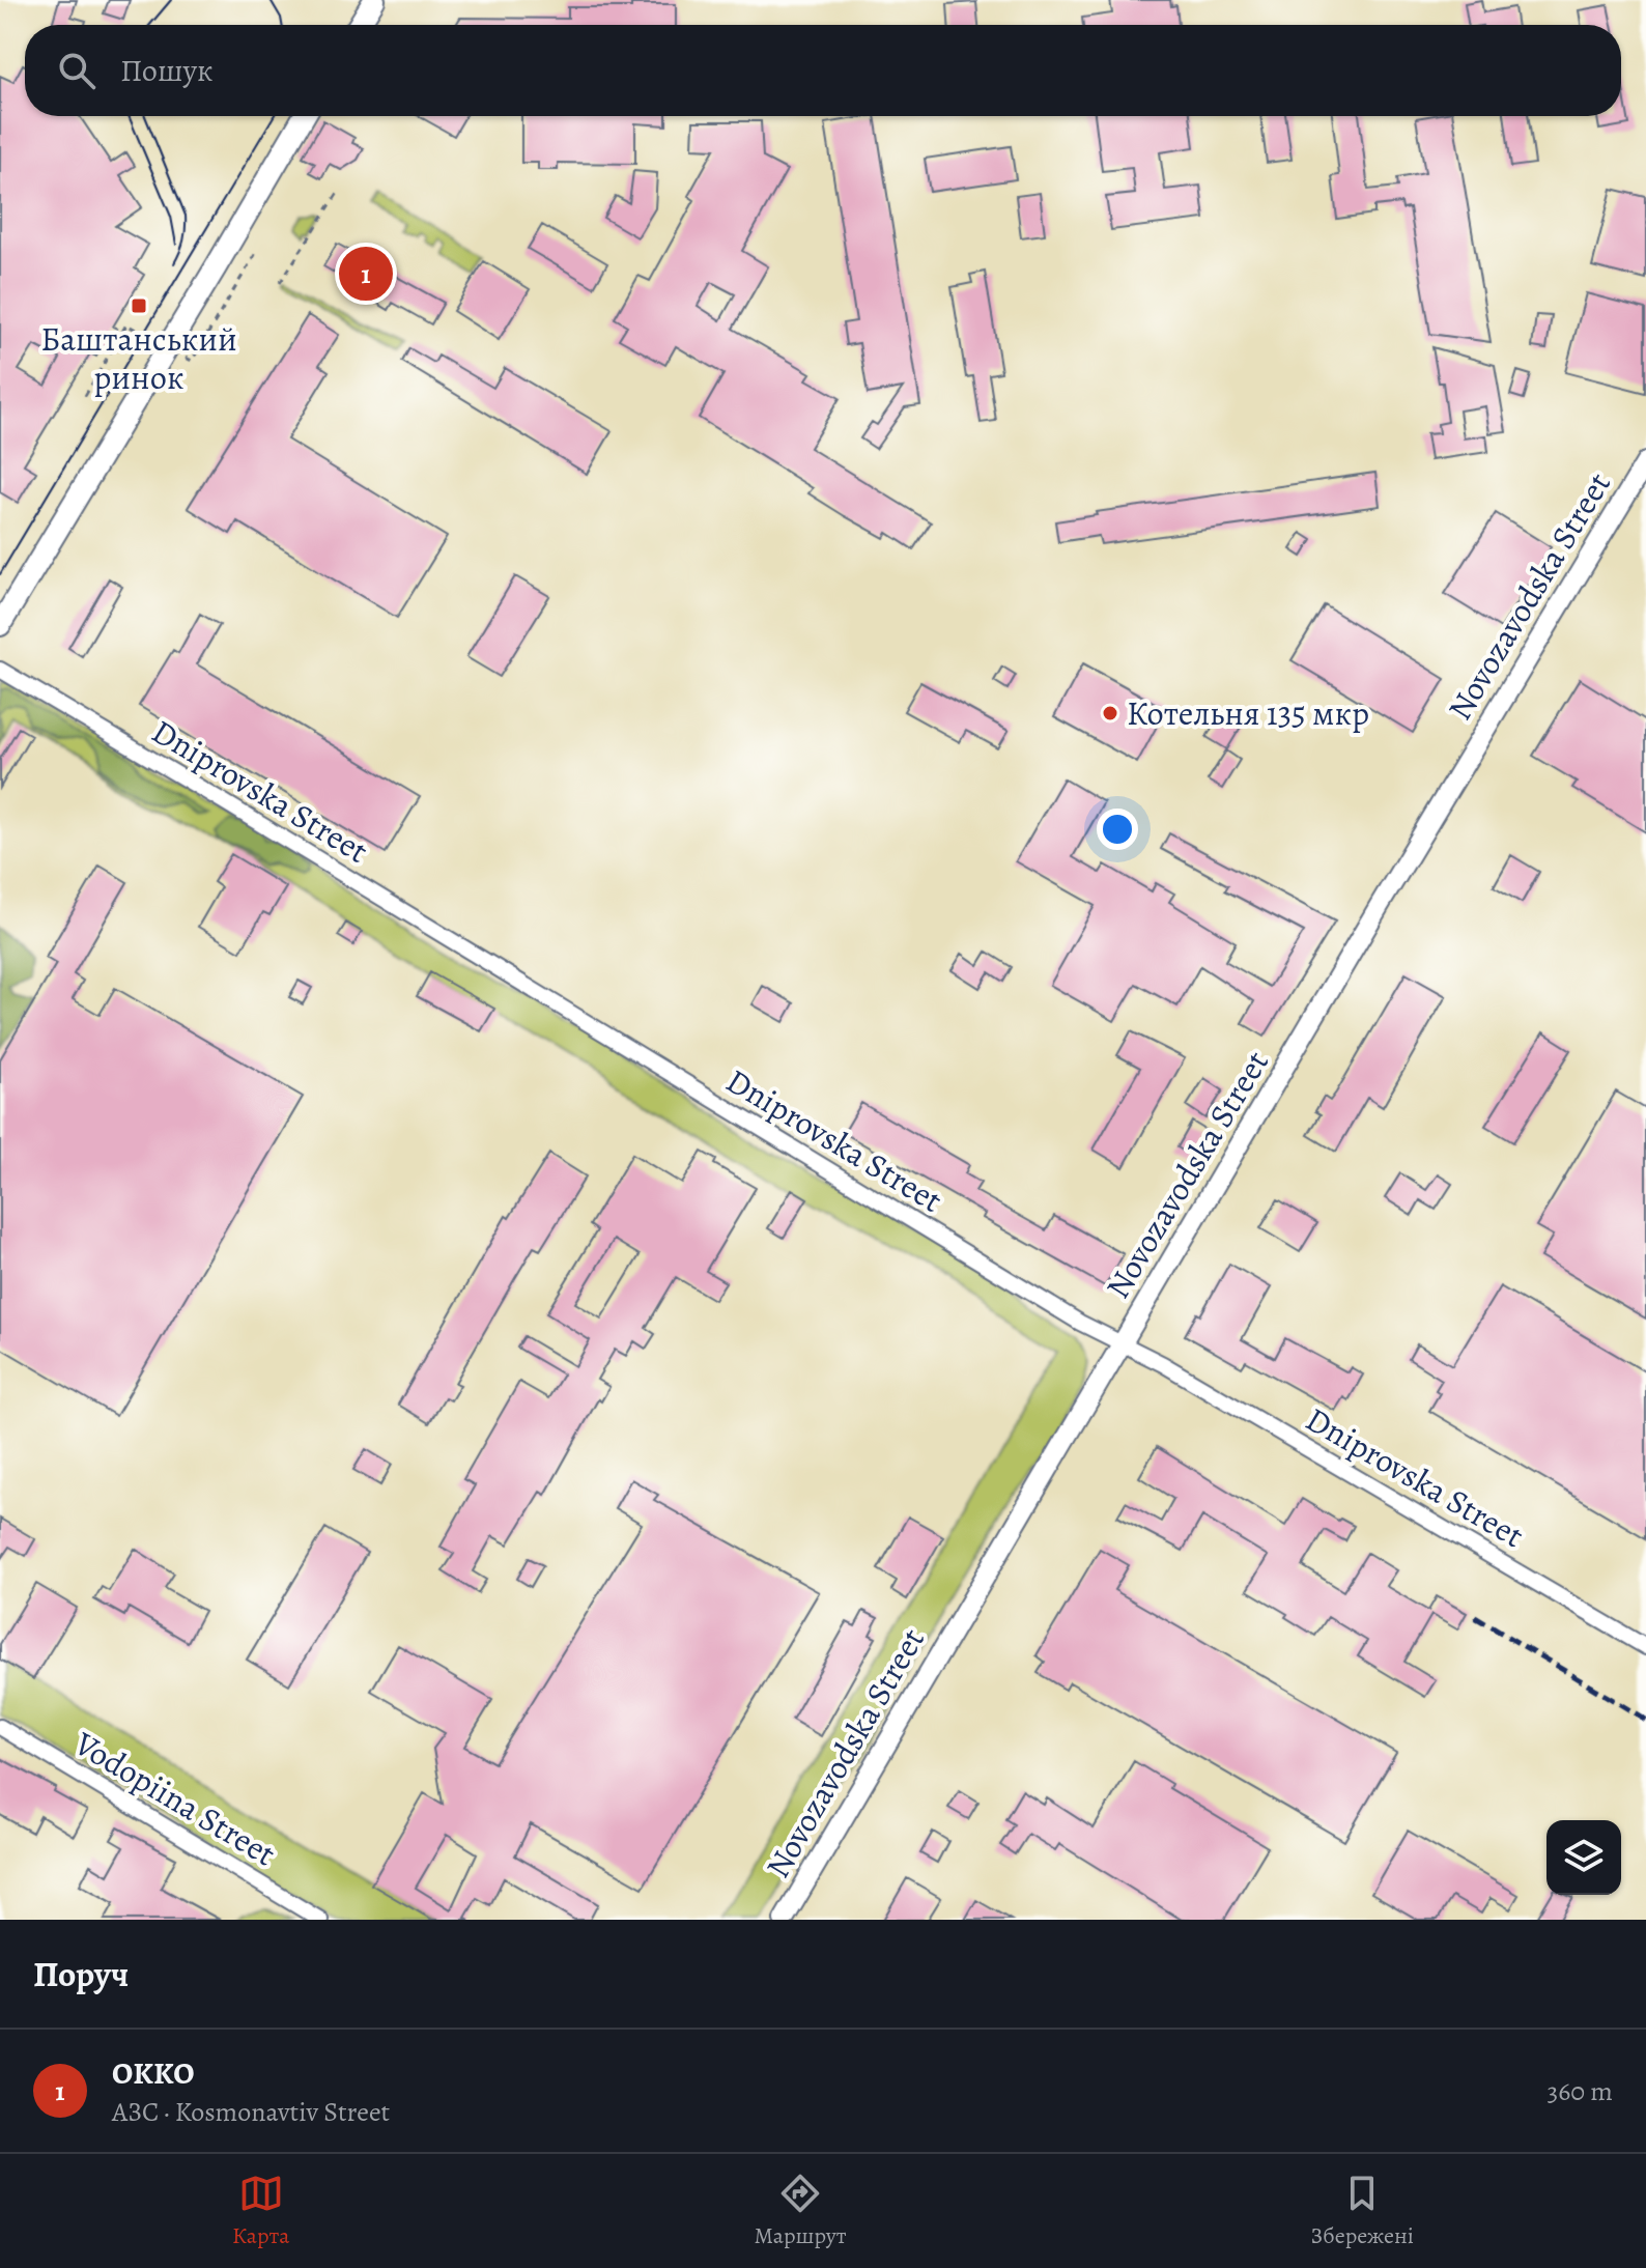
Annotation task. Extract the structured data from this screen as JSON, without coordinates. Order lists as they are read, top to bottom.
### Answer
{
  "streets": {
    "street": ["Novozavodska Street", "Dniprovska Street", "Vodopiina Street"]
  },
  "crossings": [
    ["Novozavodska Street", "Dniprovska Street"]
  ],
  "places": {
    "transit": ["Баштанський ринок"],
    "other": ["Котельня 135 мкр"]
  },
  "page": {
    "search": "Пошук",
    "pins": "1",
    "heading": "Поруч",
    "list": [
      {
        "mark": "1",
        "name": "OKKO",
        "note": "АЗС · Kosmonavtiv Street",
        "value": "360 m"
      }
    ],
    "nav": ["Карта", "Маршрут", "Збережені"]
  }
}
